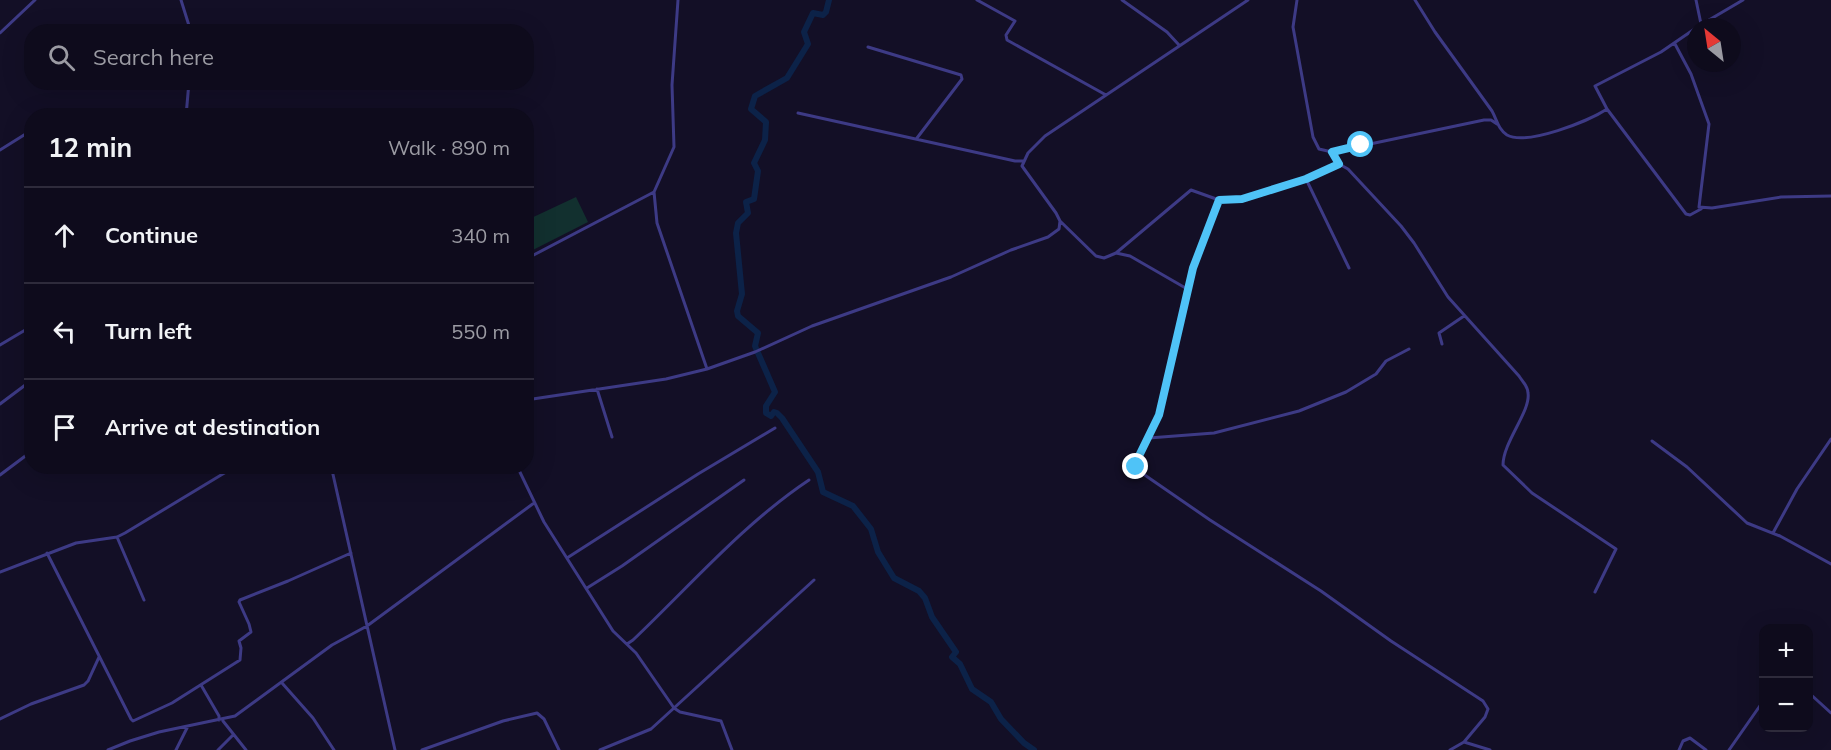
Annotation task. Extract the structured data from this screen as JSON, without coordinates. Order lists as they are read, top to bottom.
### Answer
{
  "north": "top left",
  "page": {
    "search": "Search here",
    "heading": ["12 min", "Walk · 890 m"],
    "list": [
      ["Continue", "340 m"],
      ["Turn left", "550 m"],
      "Arrive at destination"
    ],
    "map_buttons": ["+", "−"]
  }
}
